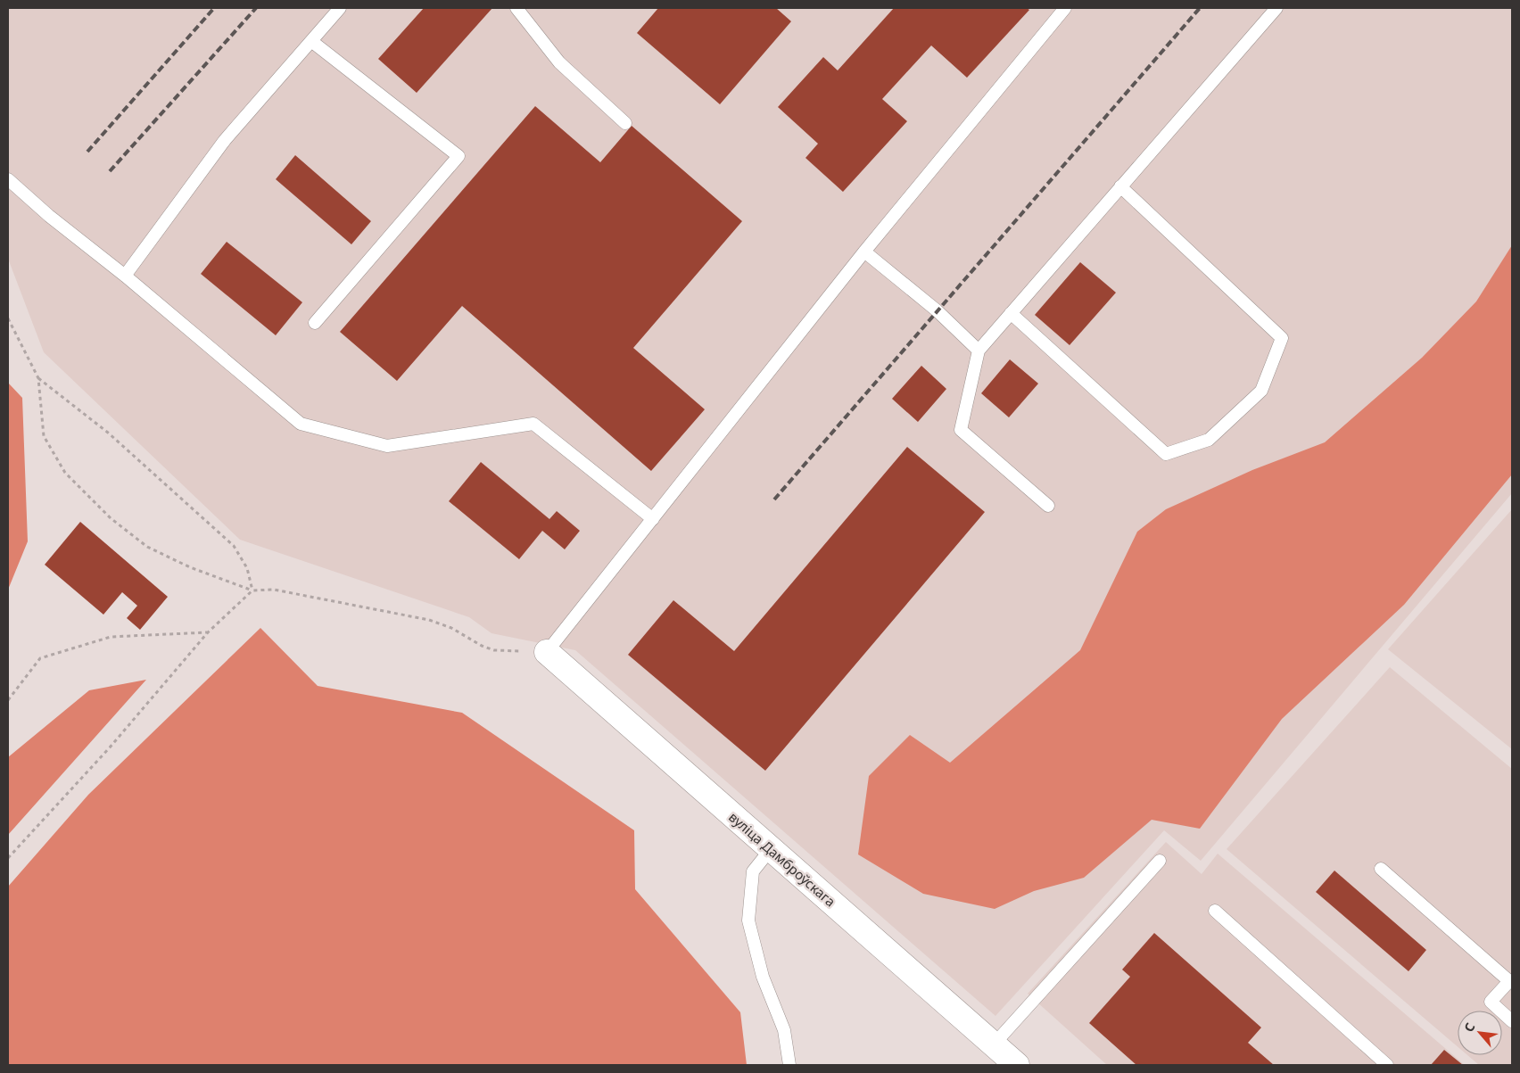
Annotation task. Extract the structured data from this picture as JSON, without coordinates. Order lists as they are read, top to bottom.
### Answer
{
  "streets": {
    "street": ["вуліца Дамброўскага"]
  },
  "north": "top left"
}
